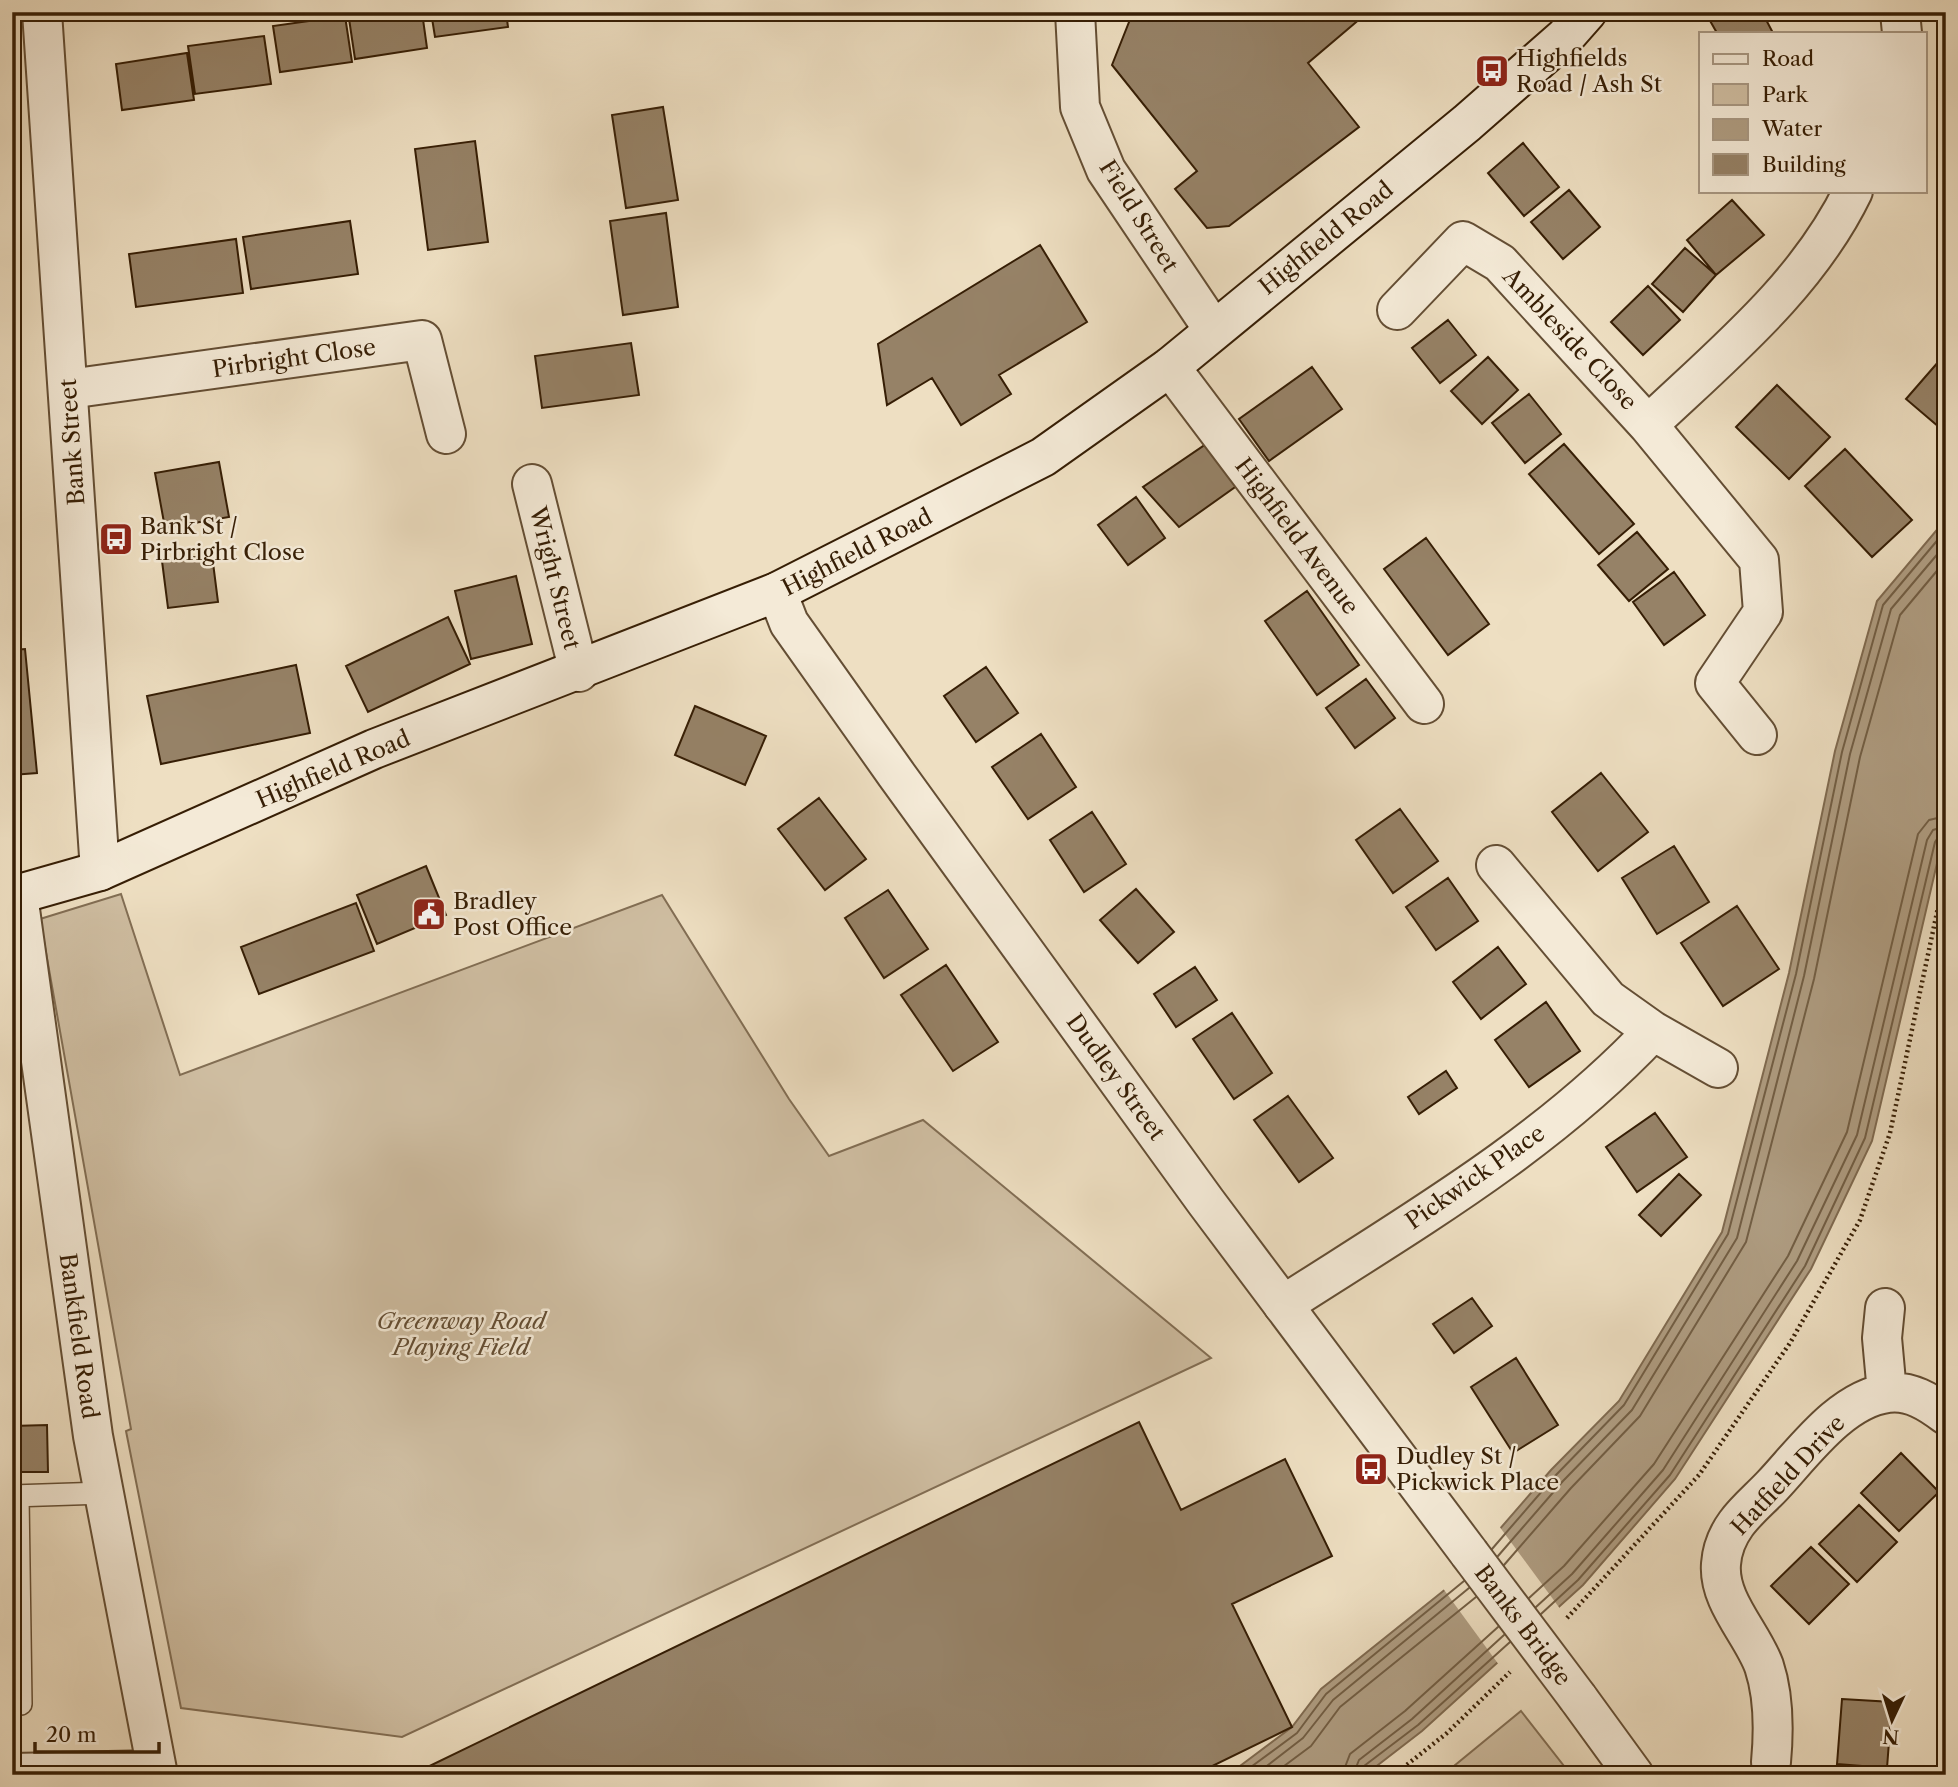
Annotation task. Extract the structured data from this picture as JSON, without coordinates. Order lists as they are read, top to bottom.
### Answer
{
  "streets": {
    "street": [
      "Field Street",
      "Highfield Road",
      "Ambleside Close",
      "Pirbright Close",
      "Bank Street",
      "Highfield Avenue",
      "Wright Street",
      "Dudley Street",
      "Pickwick Place",
      "Bankfield Road",
      "Hatfield Drive",
      "Banks Bridge"
    ]
  },
  "crossings": [
    ["Field Street", "Highfield Road"],
    ["Highfield Road", "Bank Street"],
    ["Highfield Road", "Highfield Avenue"],
    ["Highfield Road", "Wright Street"],
    ["Highfield Road", "Dudley Street"],
    ["Highfield Road", "Bankfield Road"],
    ["Pirbright Close", "Bank Street"],
    ["Dudley Street", "Pickwick Place"],
    ["Dudley Street", "Banks Bridge"]
  ],
  "parks": ["Greenway Road Playing Field"],
  "places": {
    "bus stop": ["Highfields Road / Ash St", "Bank St / Pirbright Close", "Dudley St / Pickwick Place"],
    "public building": ["Bradley Post Office"]
  },
  "legend": [
    "Road",
    "Park",
    "Water",
    "Building"
  ],
  "scale_bar": "20 m",
  "north": "bottom"
}
